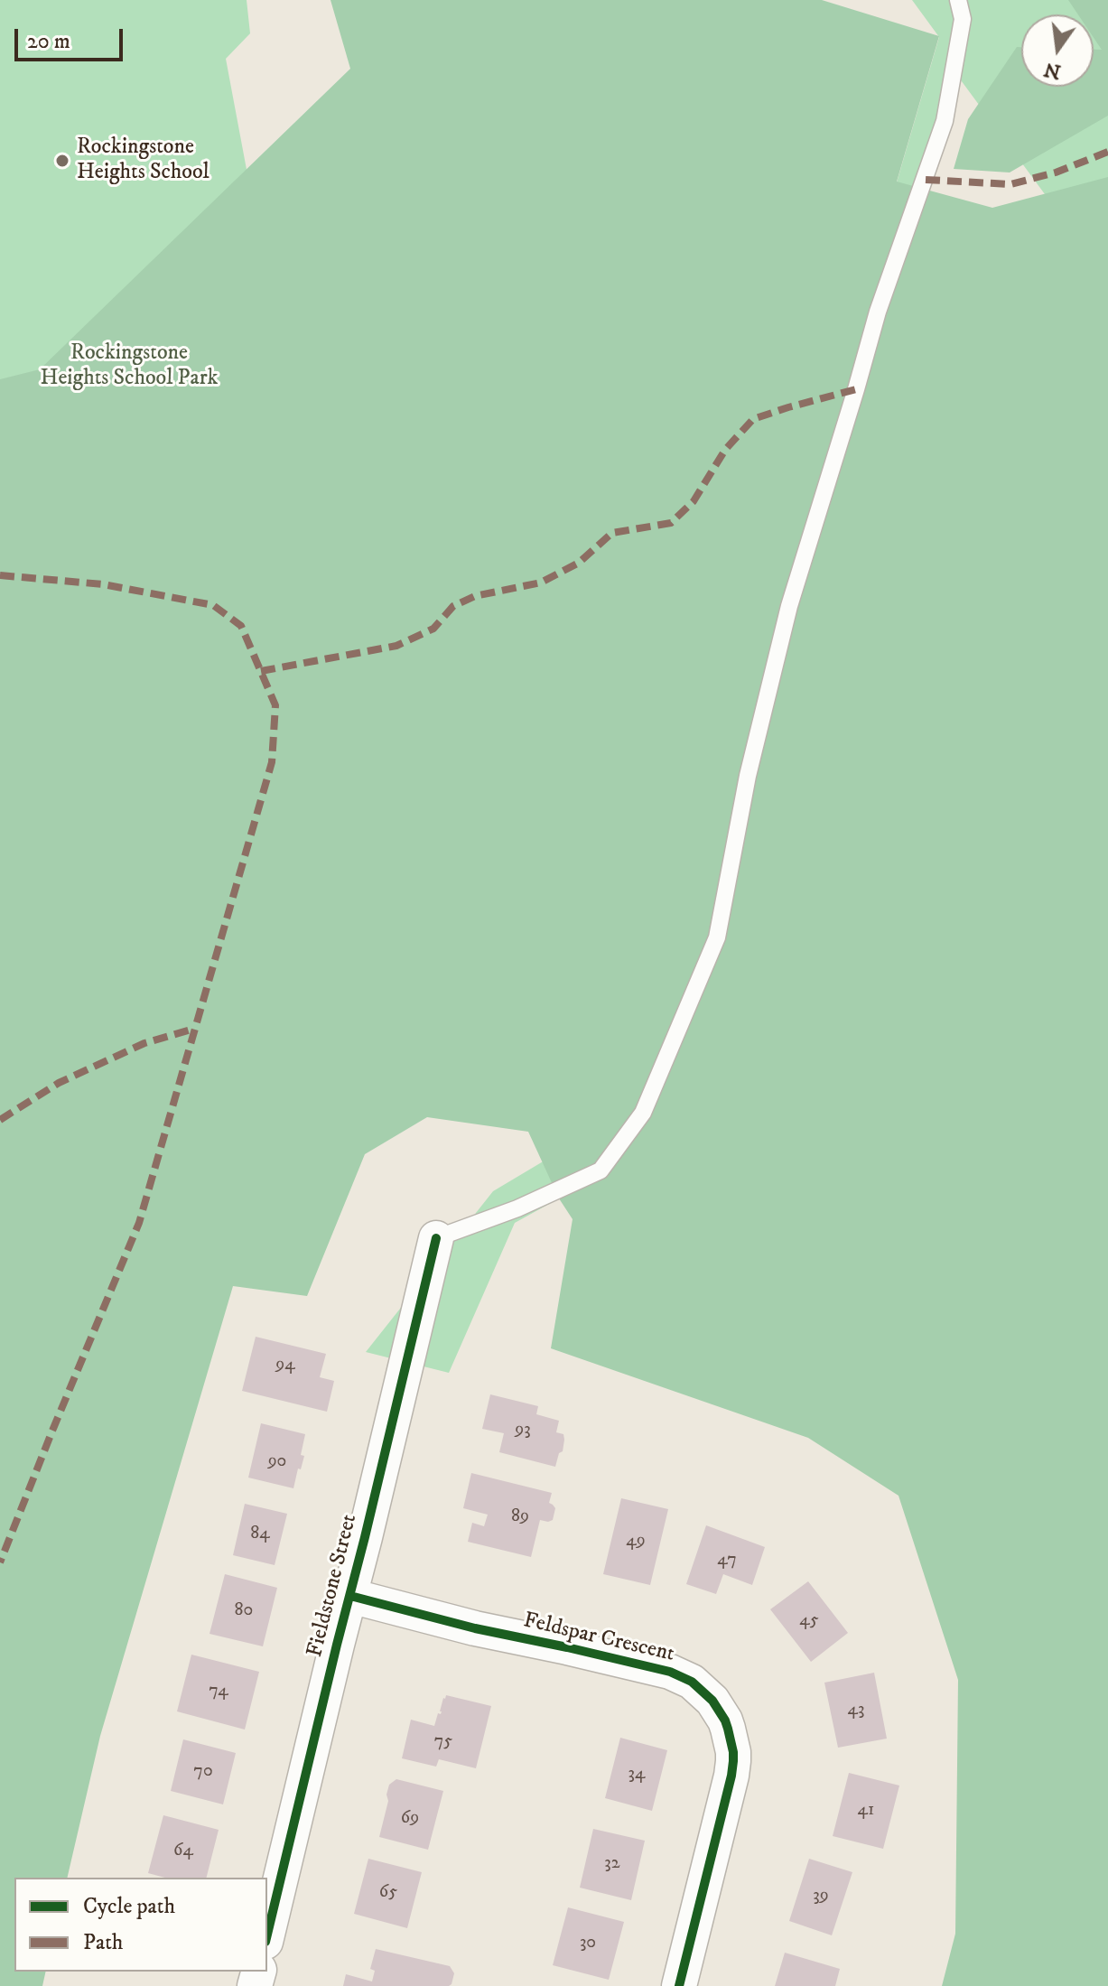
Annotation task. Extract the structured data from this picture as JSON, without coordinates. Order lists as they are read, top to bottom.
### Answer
{
  "streets": {
    "street": ["Fieldstone Street", "Feldspar Crescent"]
  },
  "crossings": [
    ["Fieldstone Street", "Feldspar Crescent"]
  ],
  "parks": ["Rockingstone Heights School Park"],
  "places": ["Rockingstone Heights School"],
  "house_numbers": [
    "94",
    "93",
    "90",
    "89",
    "84",
    "49",
    "47",
    "80",
    "45",
    "74",
    "43",
    "75",
    "70",
    "34",
    "41",
    "69",
    "64",
    "32",
    "65",
    "39",
    "30"
  ],
  "legend": ["Cycle path", "Path"],
  "scale_bar": "20 m",
  "north": "bottom"
}
